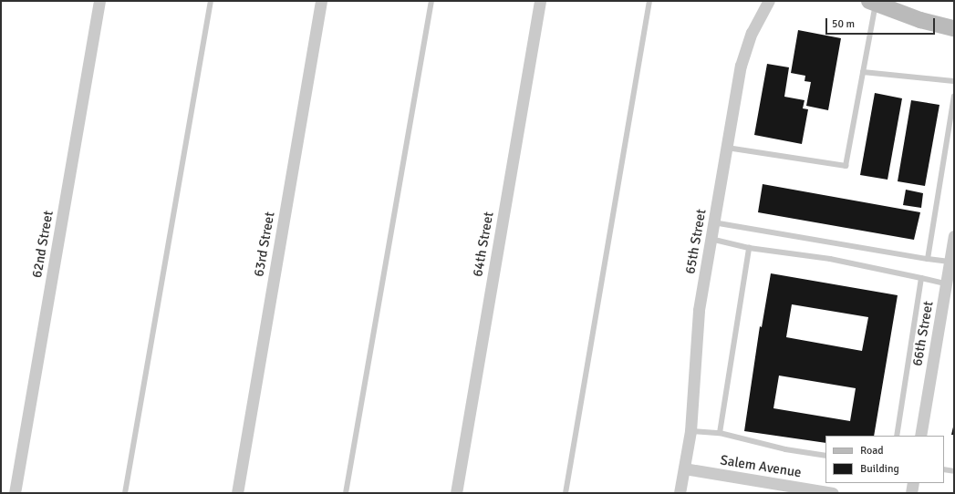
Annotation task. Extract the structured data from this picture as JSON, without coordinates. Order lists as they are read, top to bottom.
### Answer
{
  "streets": {
    "street": [
      "65th Street",
      "62nd Street",
      "63rd Street",
      "64th Street",
      "66th Street",
      "Salem Avenue"
    ]
  },
  "crossings": [
    ["65th Street", "Salem Avenue"]
  ],
  "legend": ["Road", "Building"],
  "scale_bar": "50 m"
}
